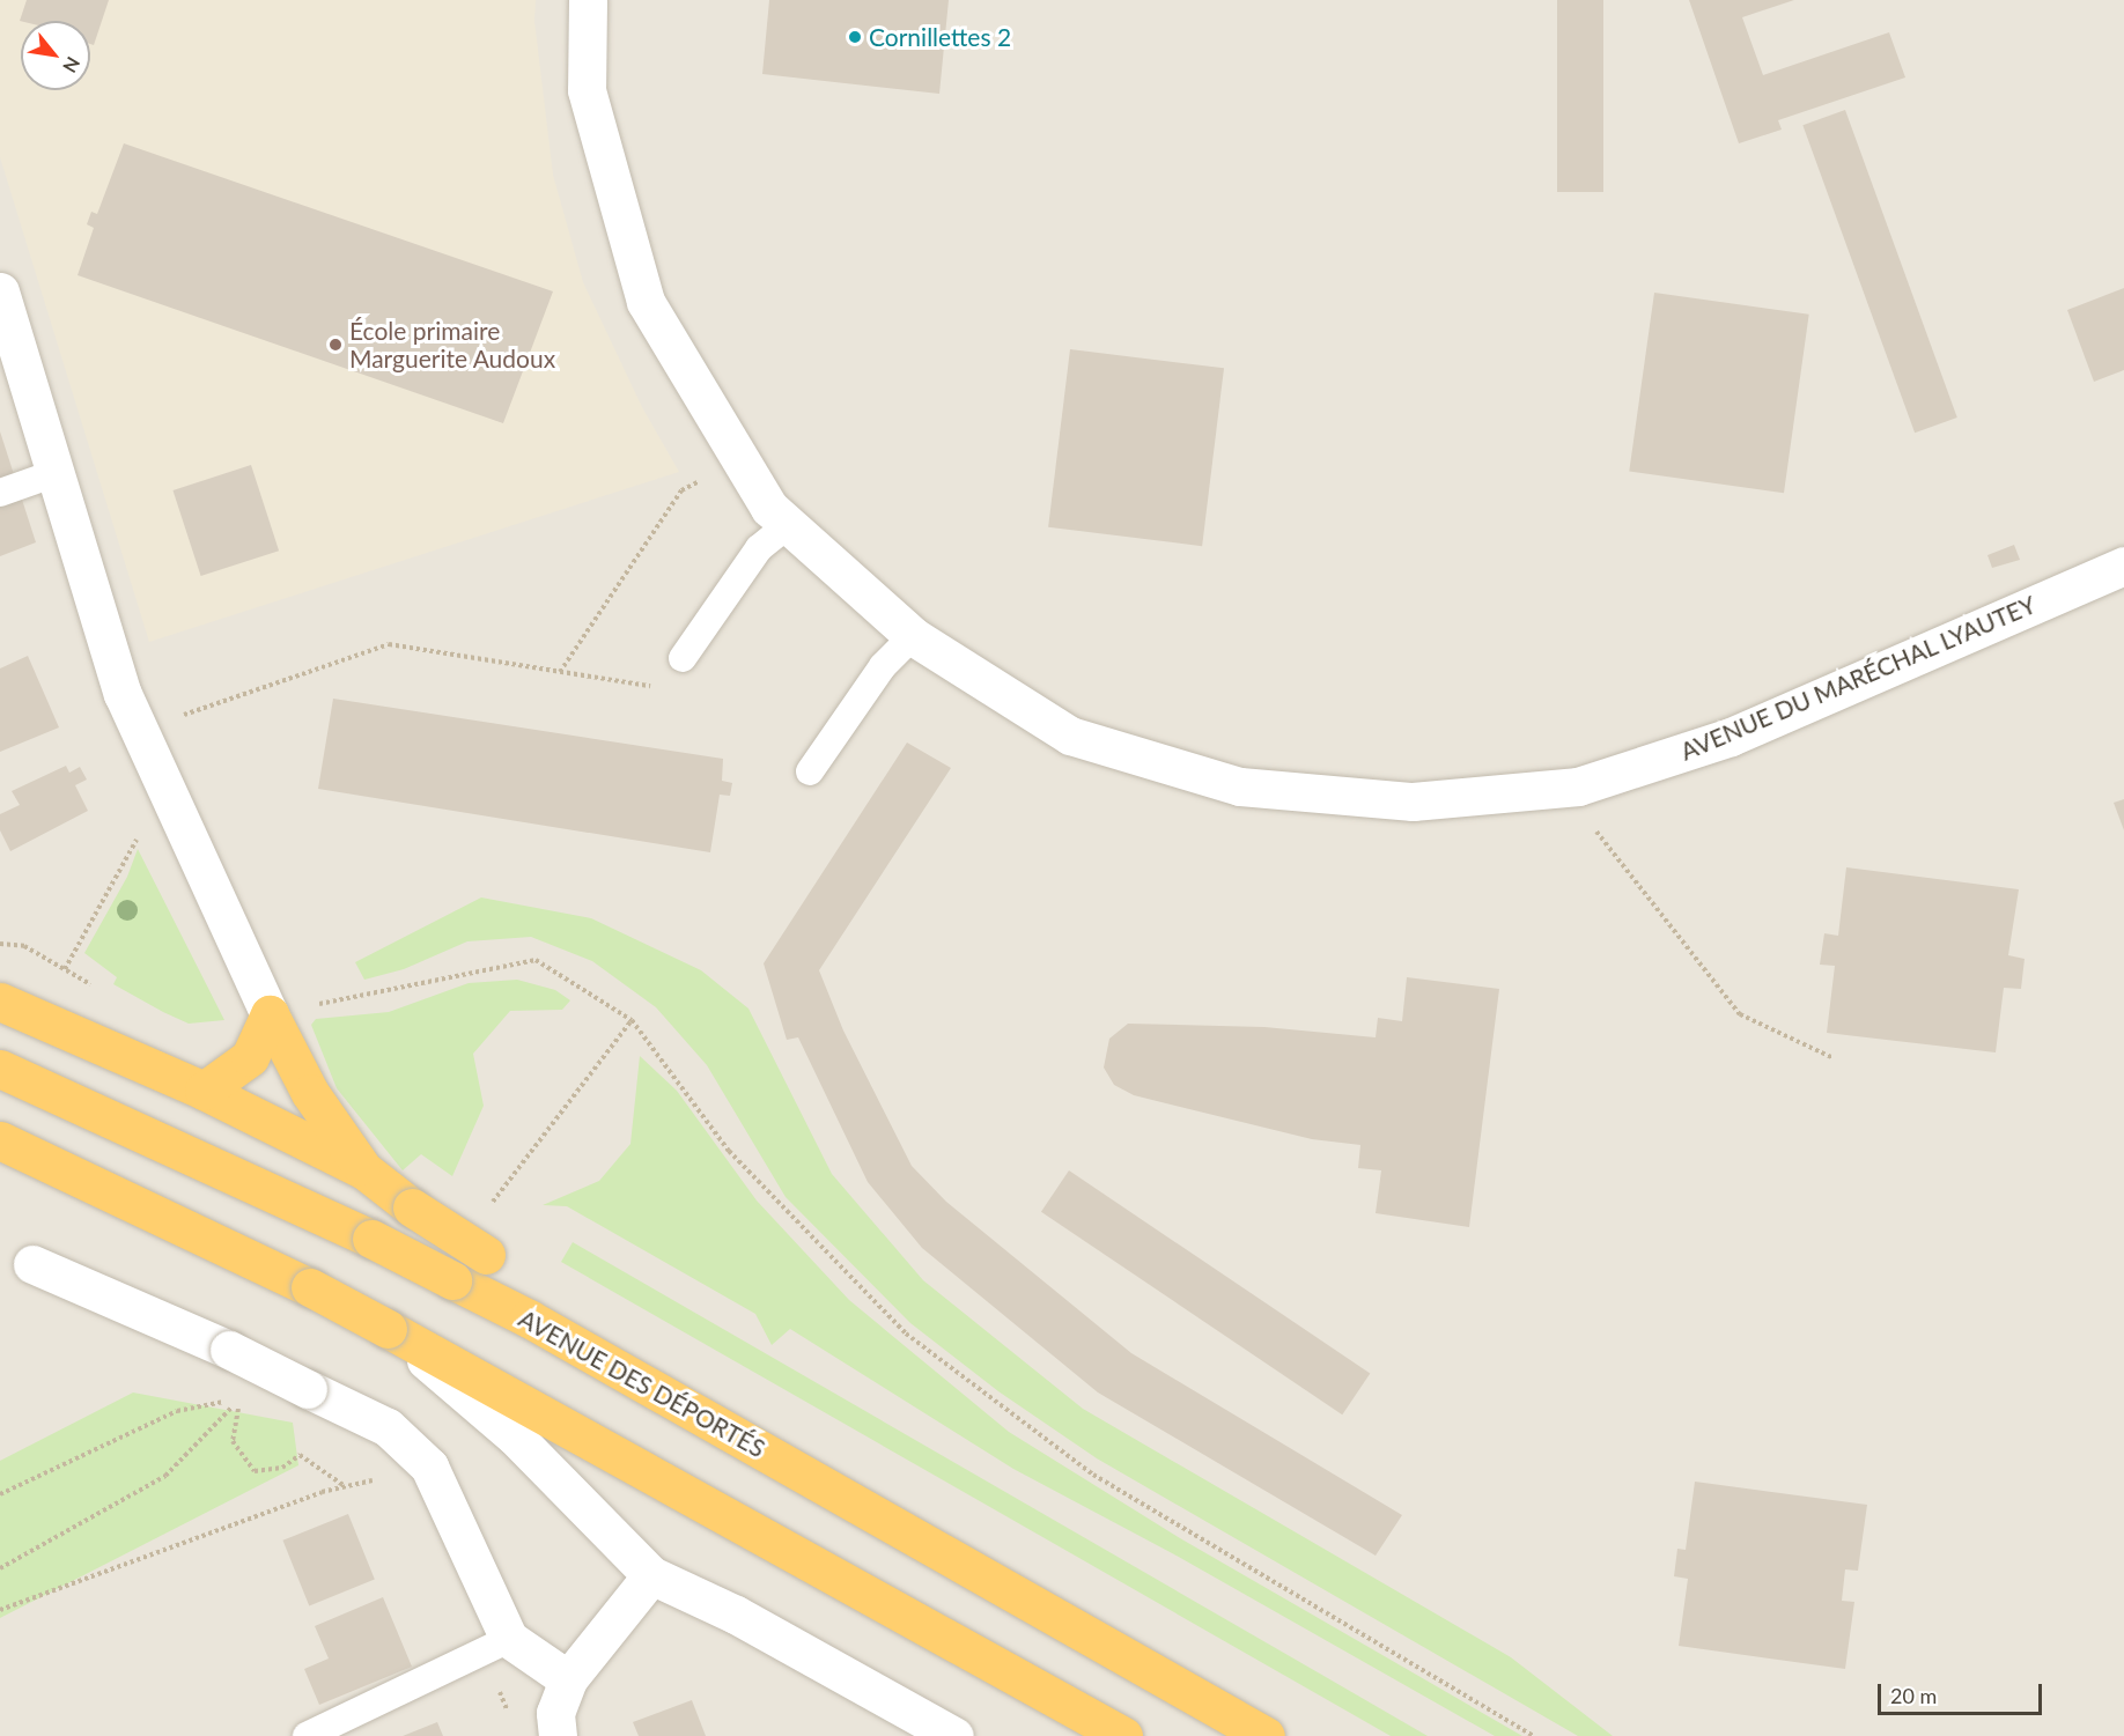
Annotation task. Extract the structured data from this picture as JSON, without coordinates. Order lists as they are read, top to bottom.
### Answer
{
  "streets": {
    "highway": ["AVENUE DES DÉPORTÉS"],
    "street": ["AVENUE DU MARÉCHAL LYAUTEY"]
  },
  "places": ["Cornillettes 2", "École primaire Marguerite Audoux"],
  "scale_bar": "20 m",
  "north": "bottom right"
}
